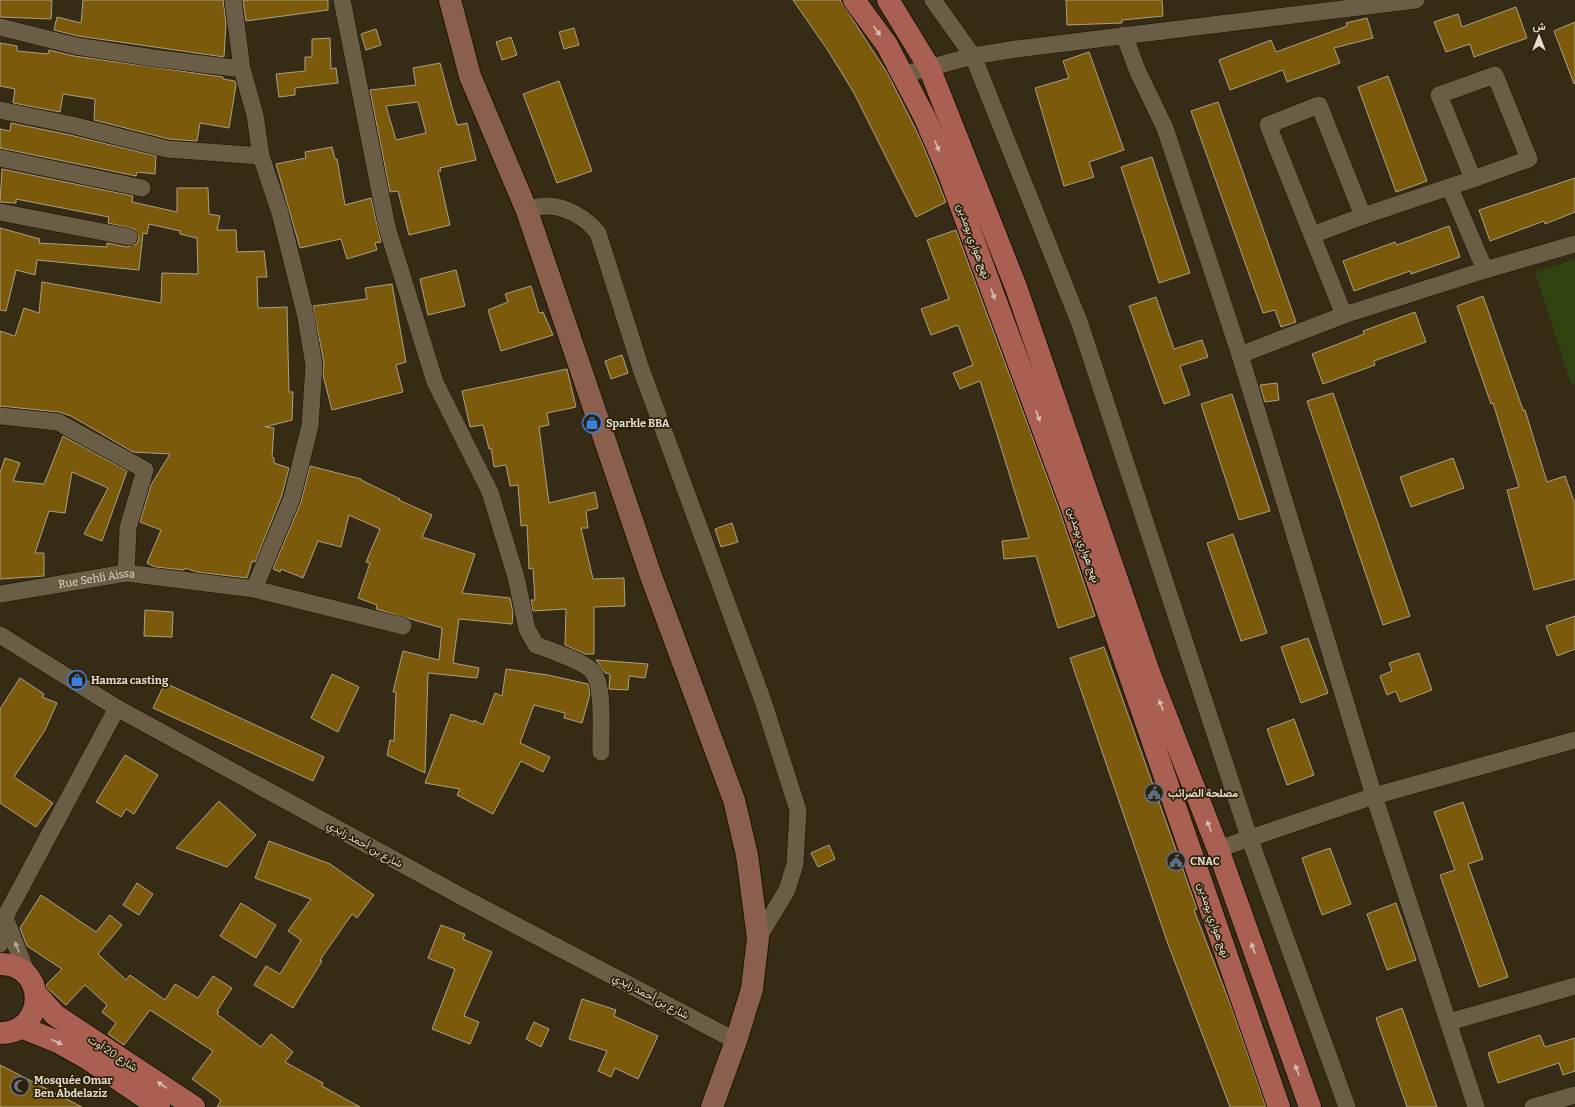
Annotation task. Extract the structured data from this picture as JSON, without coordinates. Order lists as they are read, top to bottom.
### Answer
{
  "streets": {
    "main road": ["نهج هواري بومدين", "شارع 20 أوت"],
    "street": ["Rue Sehli Aissa", "شارع بن أحمد زايدي"]
  },
  "places": {
    "shop": ["Sparkle BBA", "Hamza casting"],
    "public building": ["مصلحة الضرائب", "CNAC"],
    "mosque": ["Mosquée Omar Ben Abdelaziz"]
  },
  "north": "top"
}
